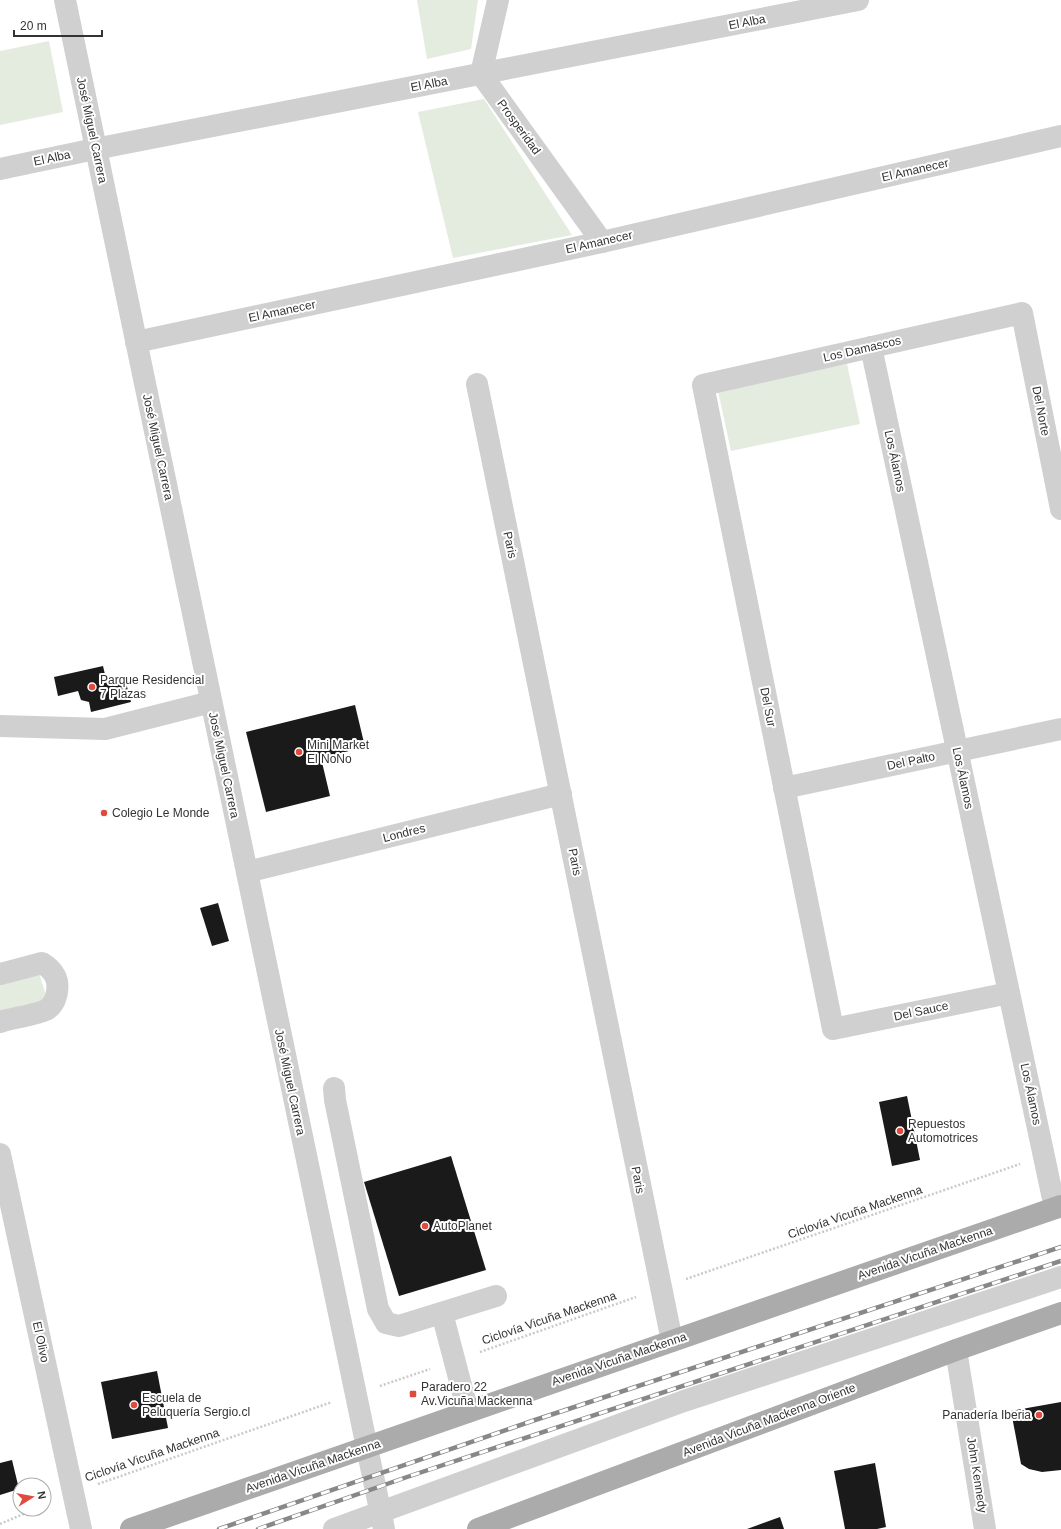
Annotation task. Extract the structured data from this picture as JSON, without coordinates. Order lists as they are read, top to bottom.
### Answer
{
  "streets": {
    "main road": ["Avenida Vicuña Mackenna", "Avenida Vicuña Mackenna Oriente"],
    "street": [
      "El Alba",
      "Prosperidad",
      "José Miguel Carrera",
      "El Amanecer",
      "Los Damascos",
      "Del Norte",
      "Los Álamos",
      "Paris",
      "Del Sur",
      "Del Palto",
      "Londres",
      "Del Sauce",
      "El Olivo",
      "John Kennedy"
    ],
    "path": ["Ciclovía Vicuña Mackenna"]
  },
  "crossings": [
    ["El Alba", "Prosperidad"],
    ["El Alba", "José Miguel Carrera"],
    ["Prosperidad", "El Amanecer"],
    ["José Miguel Carrera", "El Amanecer"],
    ["José Miguel Carrera", "Londres"],
    ["José Miguel Carrera", "Ciclovía Vicuña Mackenna"],
    ["José Miguel Carrera", "Avenida Vicuña Mackenna"],
    ["Los Damascos", "Del Norte"],
    ["Los Damascos", "Los Álamos"],
    ["Los Damascos", "Del Sur"],
    ["Los Álamos", "Del Palto"],
    ["Los Álamos", "Del Sauce"],
    ["Los Álamos", "Ciclovía Vicuña Mackenna"],
    ["Los Álamos", "Avenida Vicuña Mackenna"],
    ["Paris", "Londres"],
    ["Paris", "Ciclovía Vicuña Mackenna"],
    ["Paris", "Avenida Vicuña Mackenna"],
    ["Del Sur", "Del Palto"],
    ["Del Sur", "Del Sauce"],
    ["Ciclovía Vicuña Mackenna", "El Olivo"],
    ["Avenida Vicuña Mackenna Oriente", "John Kennedy"]
  ],
  "places": {
    "other": [
      "Parque Residencial 7 Plazas",
      "Mini Market El NoNo",
      "Colegio Le Monde",
      "Repuestos Automotrices",
      "AutoPlanet",
      "Escuela de Peluquería Sergio.cl",
      "Panadería Iberia"
    ],
    "transit": ["Paradero 22 Av.Vicuña Mackenna"]
  },
  "scale_bar": "20 m",
  "north": "right"
}
